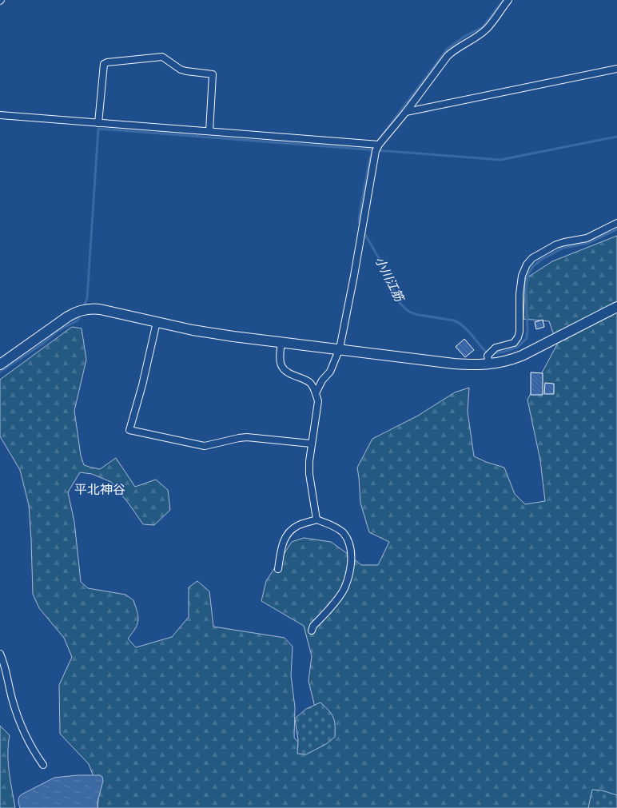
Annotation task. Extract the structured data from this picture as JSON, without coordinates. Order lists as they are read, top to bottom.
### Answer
{
  "districts": ["平北神谷"],
  "water": ["小川江筋"]
}
